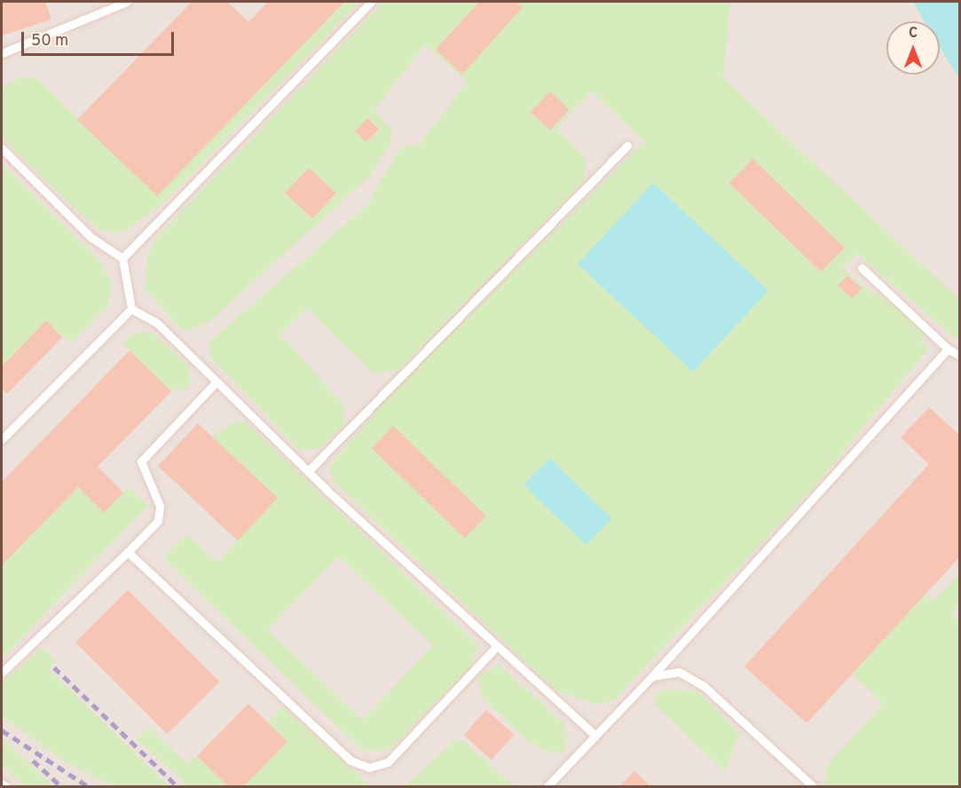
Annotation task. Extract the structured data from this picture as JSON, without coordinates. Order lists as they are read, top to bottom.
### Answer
{
  "scale_bar": "50 m",
  "north": "top"
}
